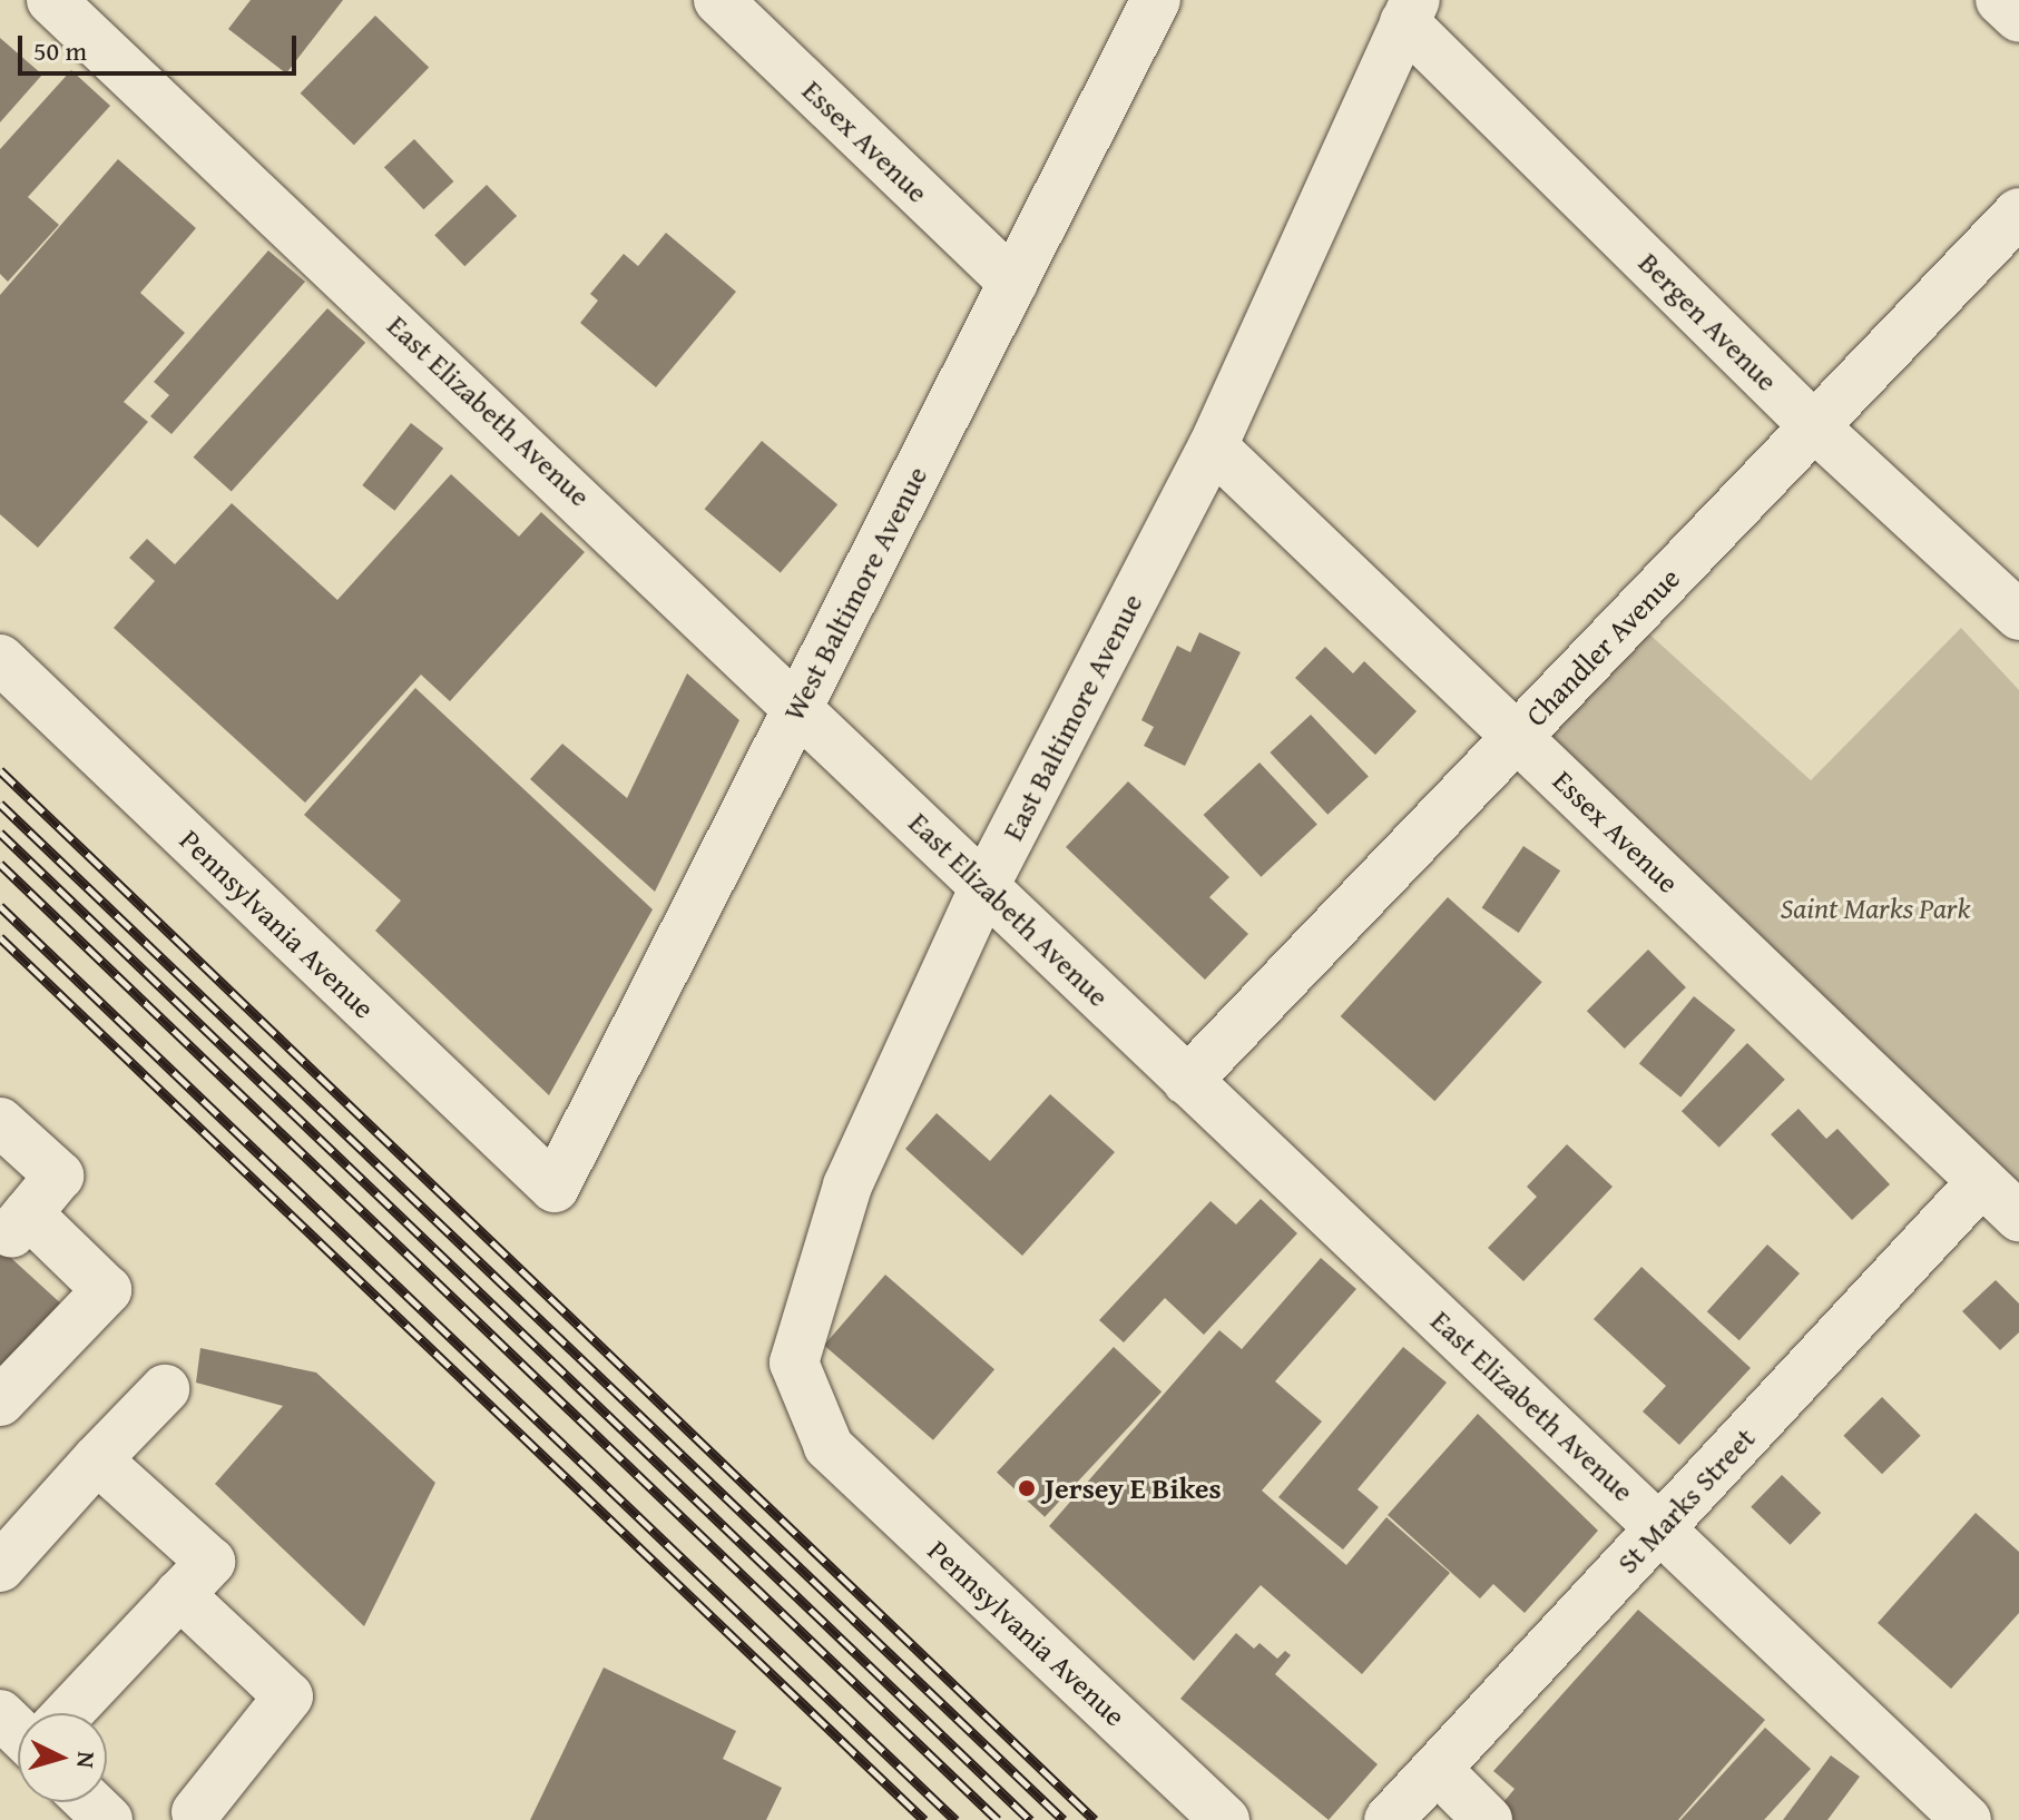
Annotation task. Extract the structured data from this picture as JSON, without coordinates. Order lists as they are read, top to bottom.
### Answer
{
  "streets": {
    "street": [
      "Essex Avenue",
      "Bergen Avenue",
      "East Elizabeth Avenue",
      "West Baltimore Avenue",
      "Chandler Avenue",
      "East Baltimore Avenue",
      "Pennsylvania Avenue",
      "St Marks Street"
    ]
  },
  "crossings": [
    ["Essex Avenue", "West Baltimore Avenue"],
    ["Essex Avenue", "Chandler Avenue"],
    ["Essex Avenue", "East Baltimore Avenue"],
    ["Essex Avenue", "St Marks Street"],
    ["Bergen Avenue", "Chandler Avenue"],
    ["Bergen Avenue", "East Baltimore Avenue"],
    ["East Elizabeth Avenue", "West Baltimore Avenue"],
    ["East Elizabeth Avenue", "Chandler Avenue"],
    ["East Elizabeth Avenue", "East Baltimore Avenue"],
    ["East Elizabeth Avenue", "St Marks Street"],
    ["West Baltimore Avenue", "Pennsylvania Avenue"],
    ["East Baltimore Avenue", "Pennsylvania Avenue"]
  ],
  "parks": ["Saint Marks Park"],
  "places": ["Jersey E Bikes"],
  "scale_bar": "50 m",
  "north": "right"
}
